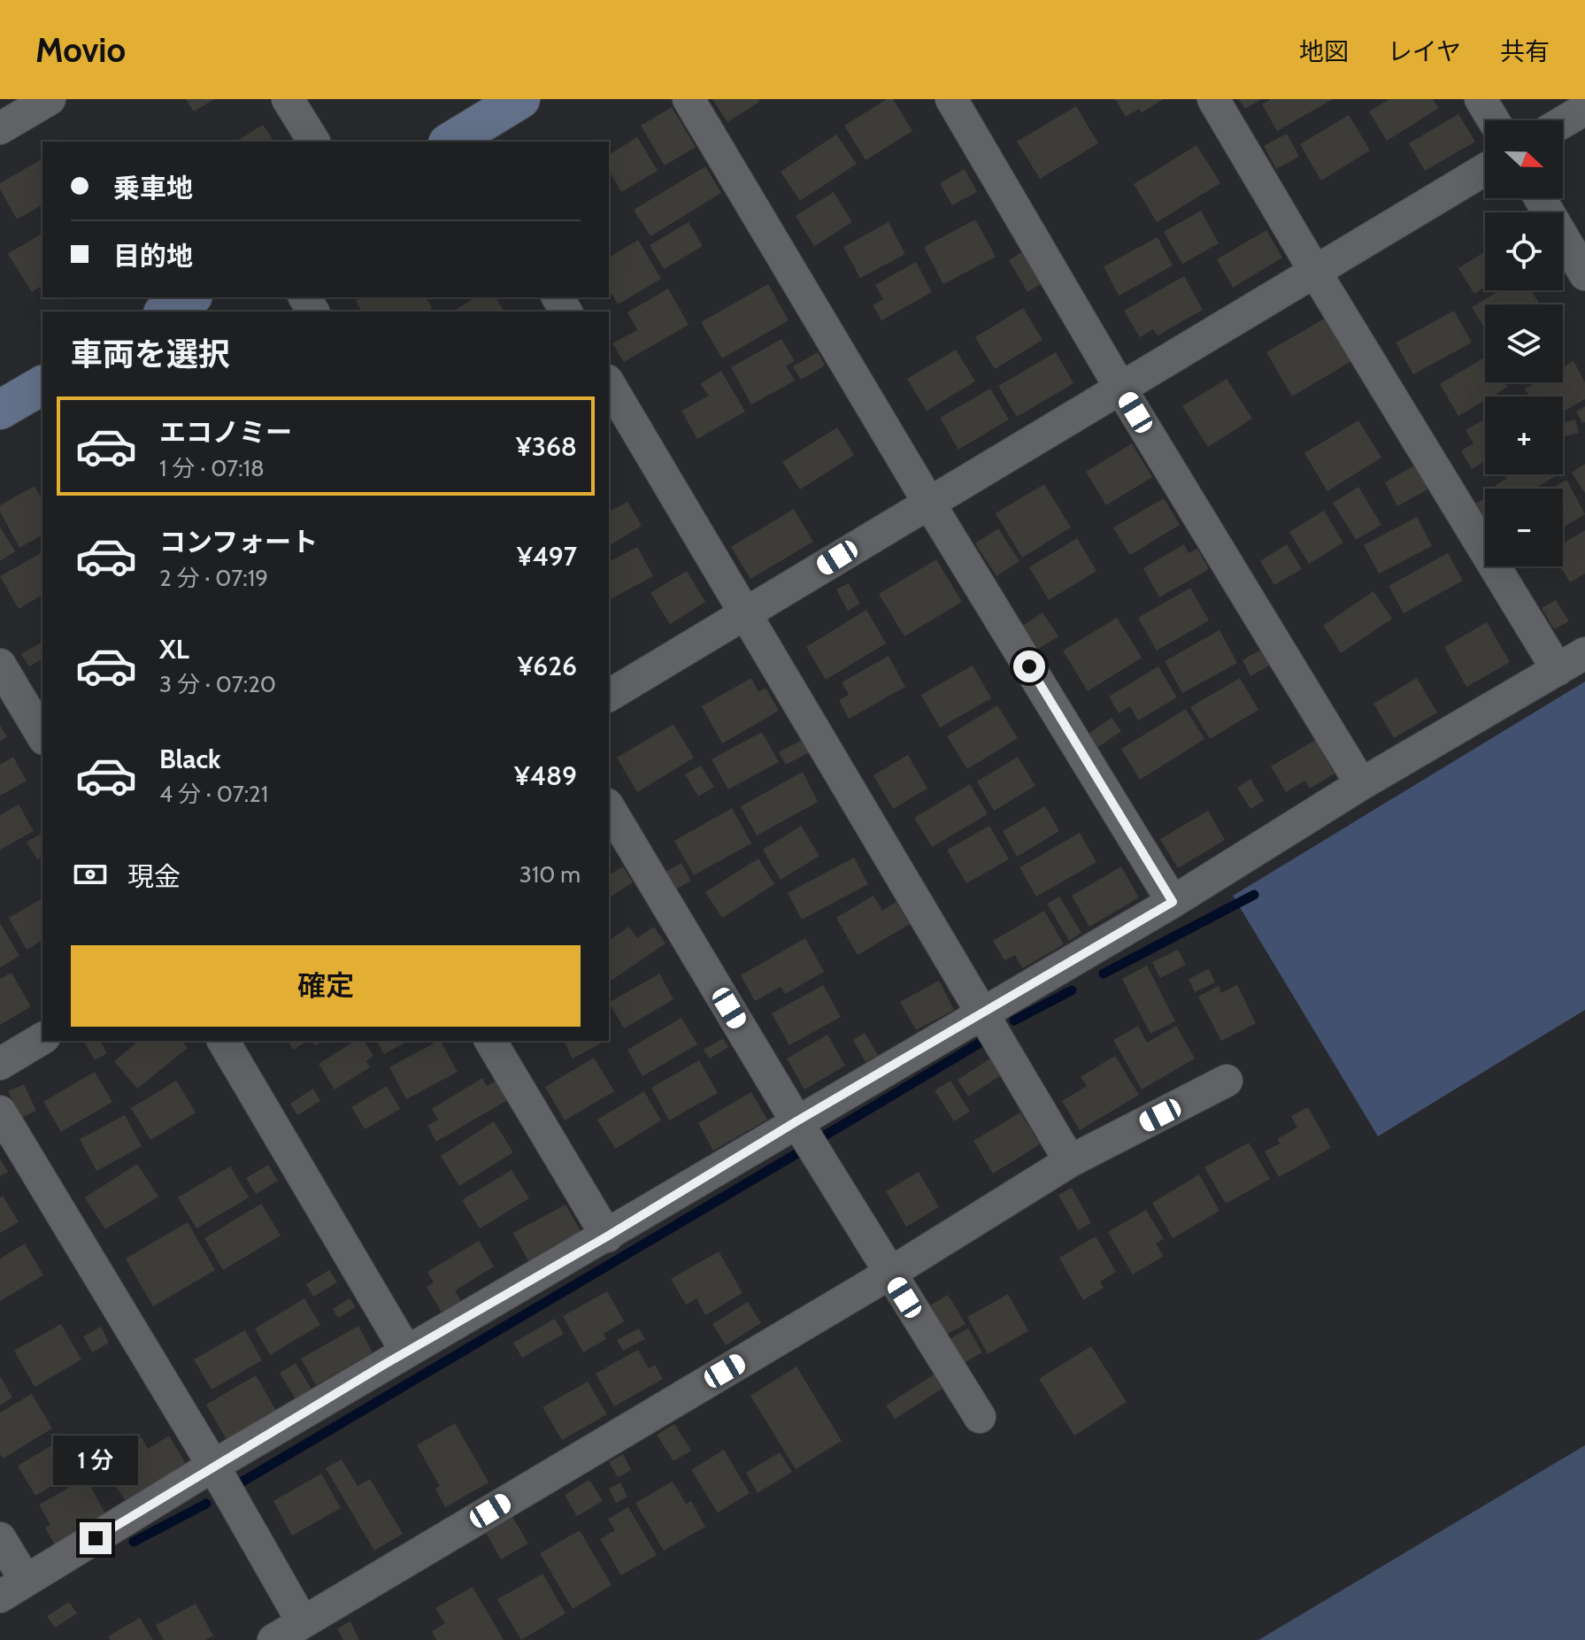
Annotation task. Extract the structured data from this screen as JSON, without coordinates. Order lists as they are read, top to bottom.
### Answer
{
  "north": "right",
  "page": {
    "header": "Movio",
    "nav": ["地図", "レイヤ", "共有"],
    "map_buttons": ["+", "−"],
    "banner": ["乗車地", "目的地"],
    "heading": "車両を選択",
    "list": [
      {
        "name": "エコノミー",
        "note": "1 分 · 07:18",
        "value": "¥368"
      },
      {
        "name": "コンフォート",
        "note": "2 分 · 07:19",
        "value": "¥497"
      },
      {
        "name": "XL",
        "note": "3 分 · 07:20",
        "value": "¥626"
      },
      {
        "name": "Black",
        "note": "4 分 · 07:21",
        "value": "¥489"
      }
    ],
    "pay": ["現金", "310 m"],
    "buttons": "確定",
    "bubble": "1 分"
  }
}
